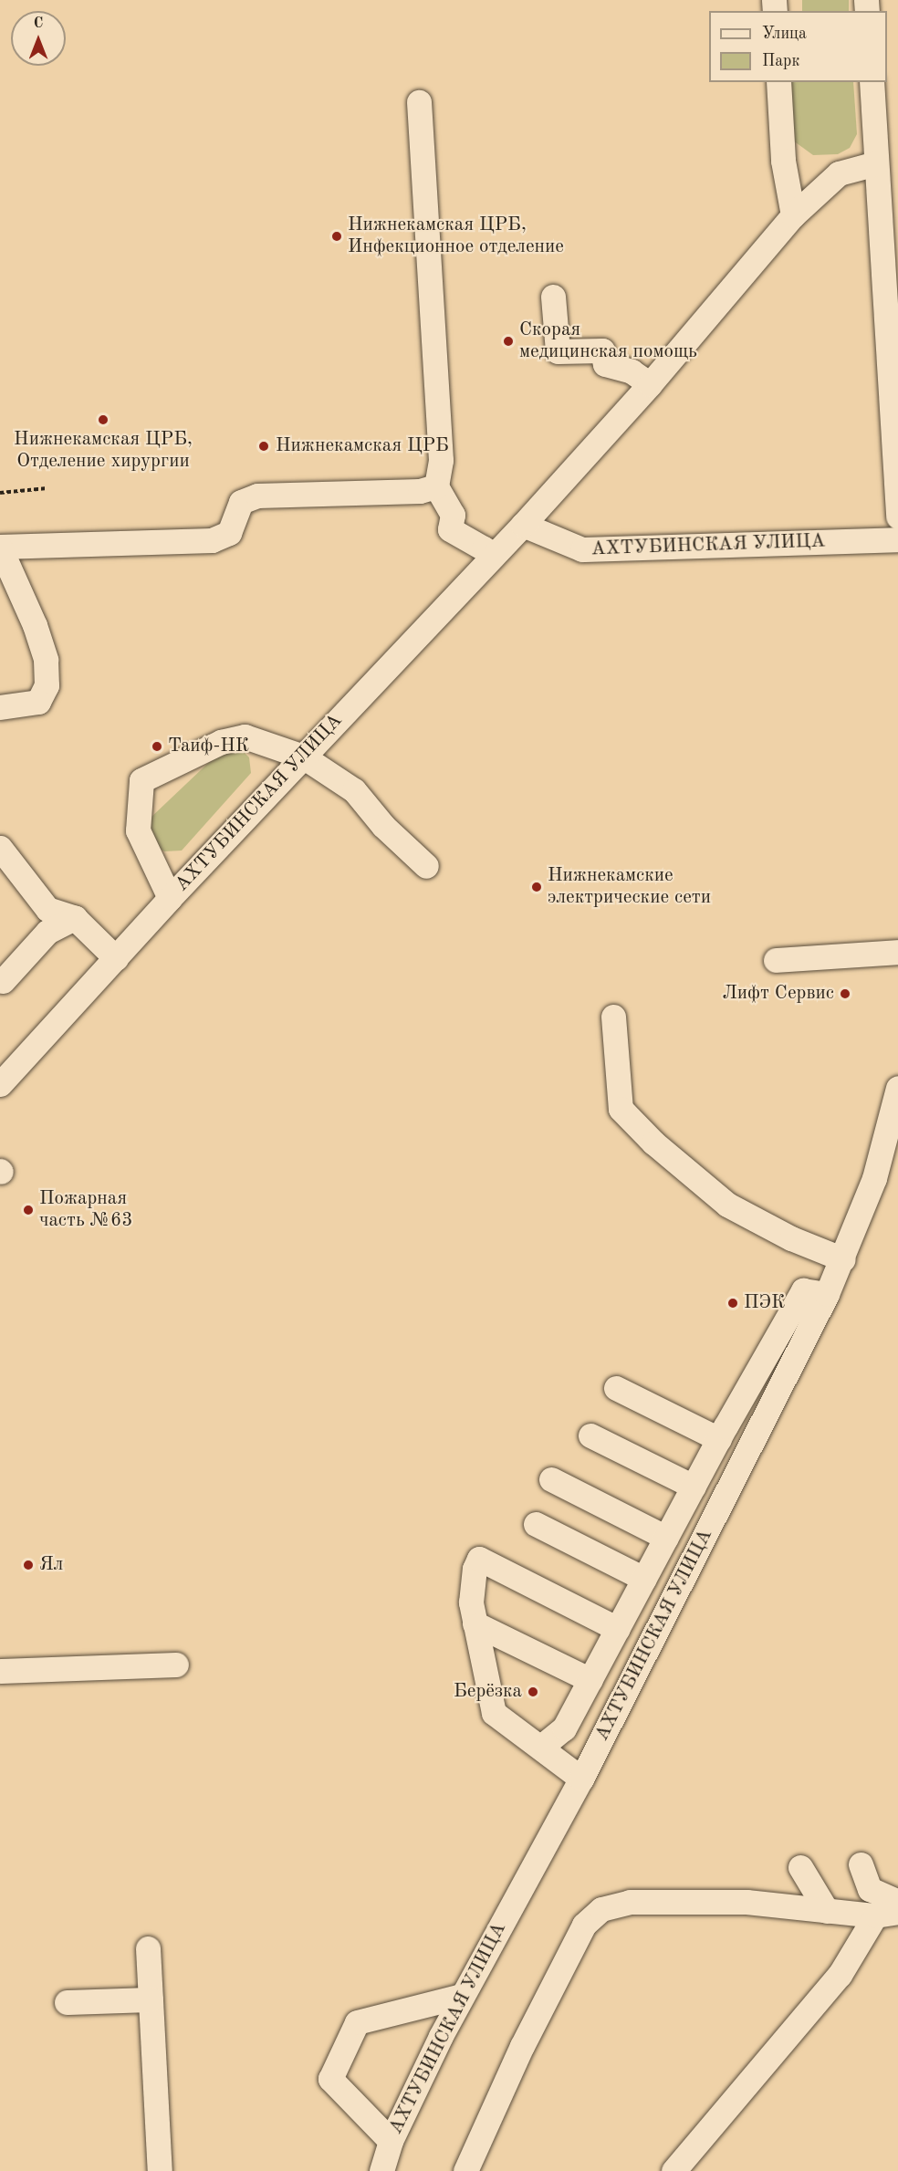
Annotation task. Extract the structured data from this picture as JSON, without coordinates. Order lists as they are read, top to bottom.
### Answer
{
  "streets": {
    "street": ["АХТУБИНСКАЯ УЛИЦА"]
  },
  "places": [
    "Нижнекамская ЦРБ, Инфекционное отделение",
    "Скорая медицинская помощь",
    "Нижнекамская ЦРБ, Отделение хирургии",
    "Нижнекамская ЦРБ",
    "Таиф-НК",
    "Нижнекамские электрические сети",
    "Лифт Сервис",
    "Пожарная часть №63",
    "ПЭК",
    "Ял",
    "Берёзка"
  ],
  "legend": ["Улица", "Парк"],
  "north": "top"
}
